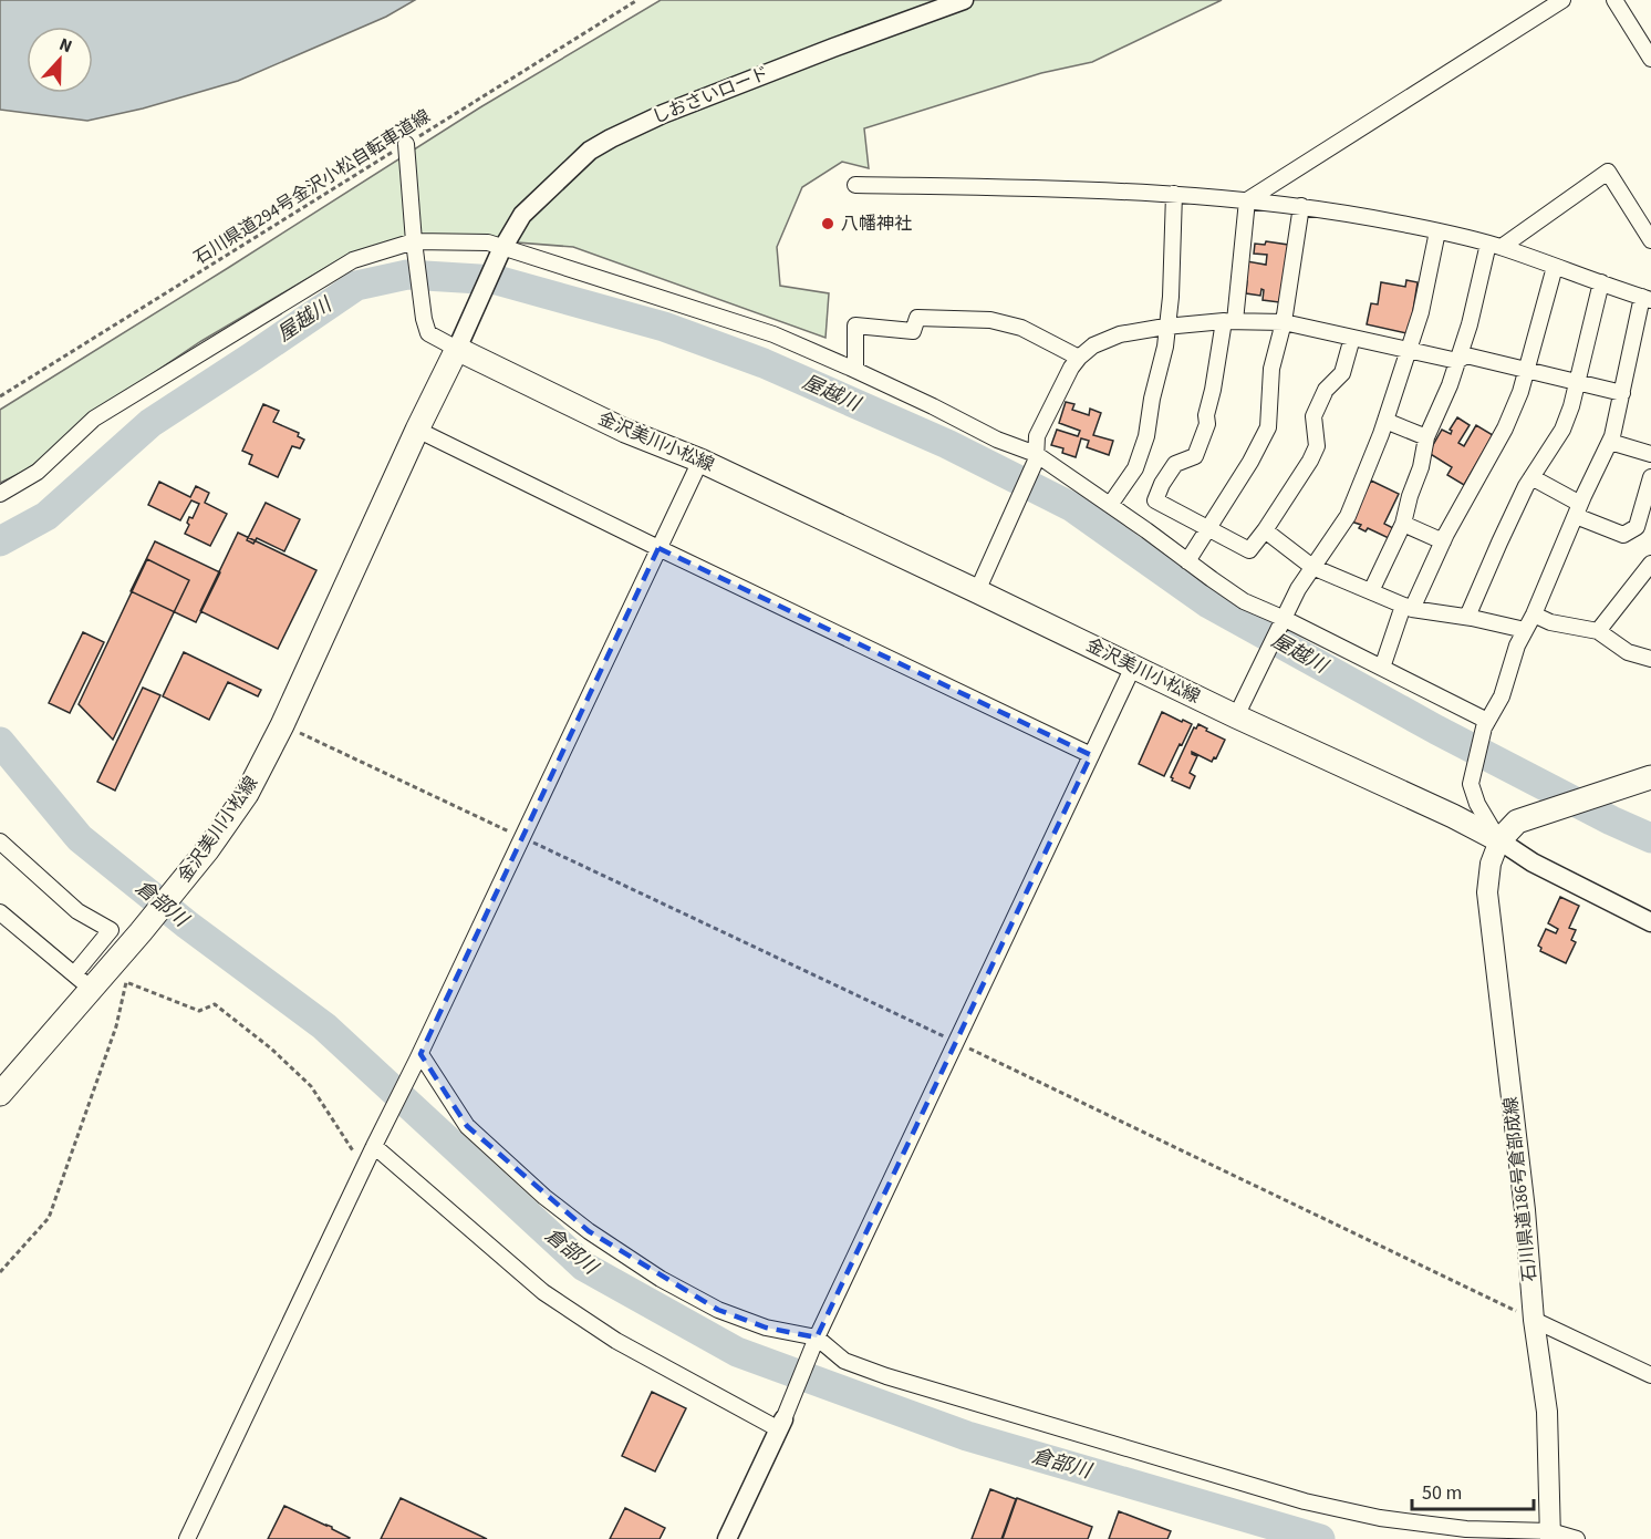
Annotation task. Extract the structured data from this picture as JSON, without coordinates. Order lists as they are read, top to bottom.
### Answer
{
  "streets": {
    "main road": ["金沢美川小松線", "石川県道186号倉部成線"],
    "street": ["しおさいロード"],
    "path": ["石川県道294号金沢小松自転車道線"]
  },
  "crossings": [
    ["しおさいロード", "金沢美川小松線"],
    ["金沢美川小松線", "石川県道186号倉部成線"]
  ],
  "water": ["屋越川", "倉部川"],
  "places": ["八幡神社"],
  "scale_bar": "50 m",
  "north": "top"
}
